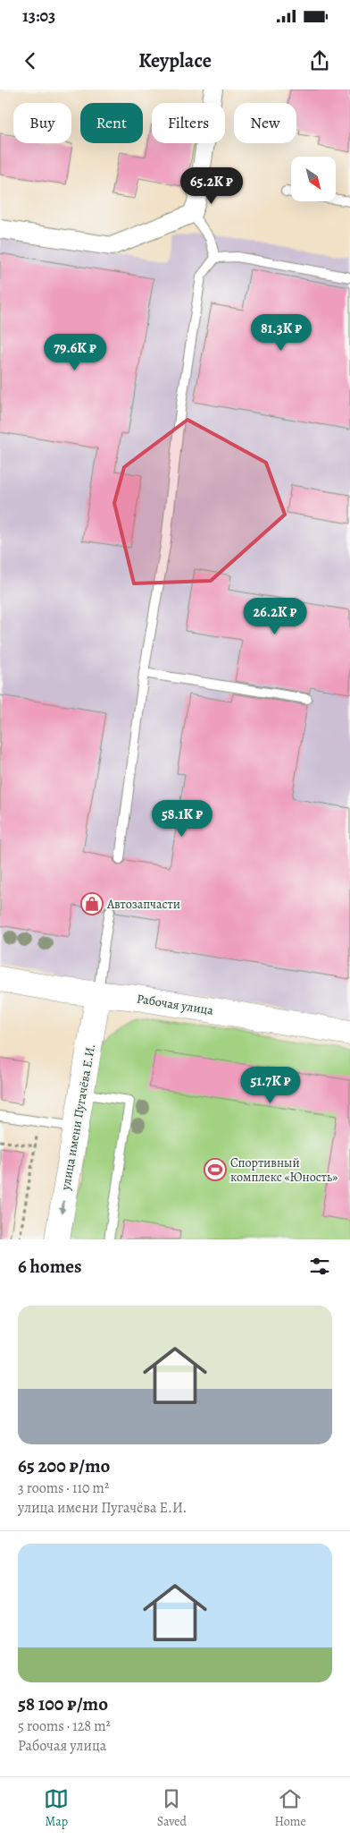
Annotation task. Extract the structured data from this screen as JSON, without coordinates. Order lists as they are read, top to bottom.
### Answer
{
  "streets": {
    "main road": ["Рабочая улица", "улица имени Пугачёва Е.И."]
  },
  "crossings": [
    ["Рабочая улица", "улица имени Пугачёва Е.И."]
  ],
  "one_way": ["улица имени Пугачёва Е.И."],
  "places": {
    "shop": ["Автозапчасти"],
    "sports": ["Спортивный комплекс «Юность»"]
  },
  "north": "bottom right",
  "page": {
    "status": "13:03",
    "header": "Keyplace",
    "chip": [
      "Buy",
      "Rent",
      "Filters",
      "New"
    ],
    "price": [
      "65.2K ₽",
      "81.3K ₽",
      "79.6K ₽",
      "26.2K ₽",
      "58.1K ₽",
      "51.7K ₽"
    ],
    "heading": "6 homes",
    "list": [
      {
        "name": "65 200 ₽/mo",
        "note": "3 rooms · 110 m² · улица имени Пугачёва Е.И."
      },
      {
        "name": "58 100 ₽/mo",
        "note": "5 rooms · 128 m² · Рабочая улица"
      }
    ],
    "tabs": ["Map", "Saved", "Home"]
  }
}
